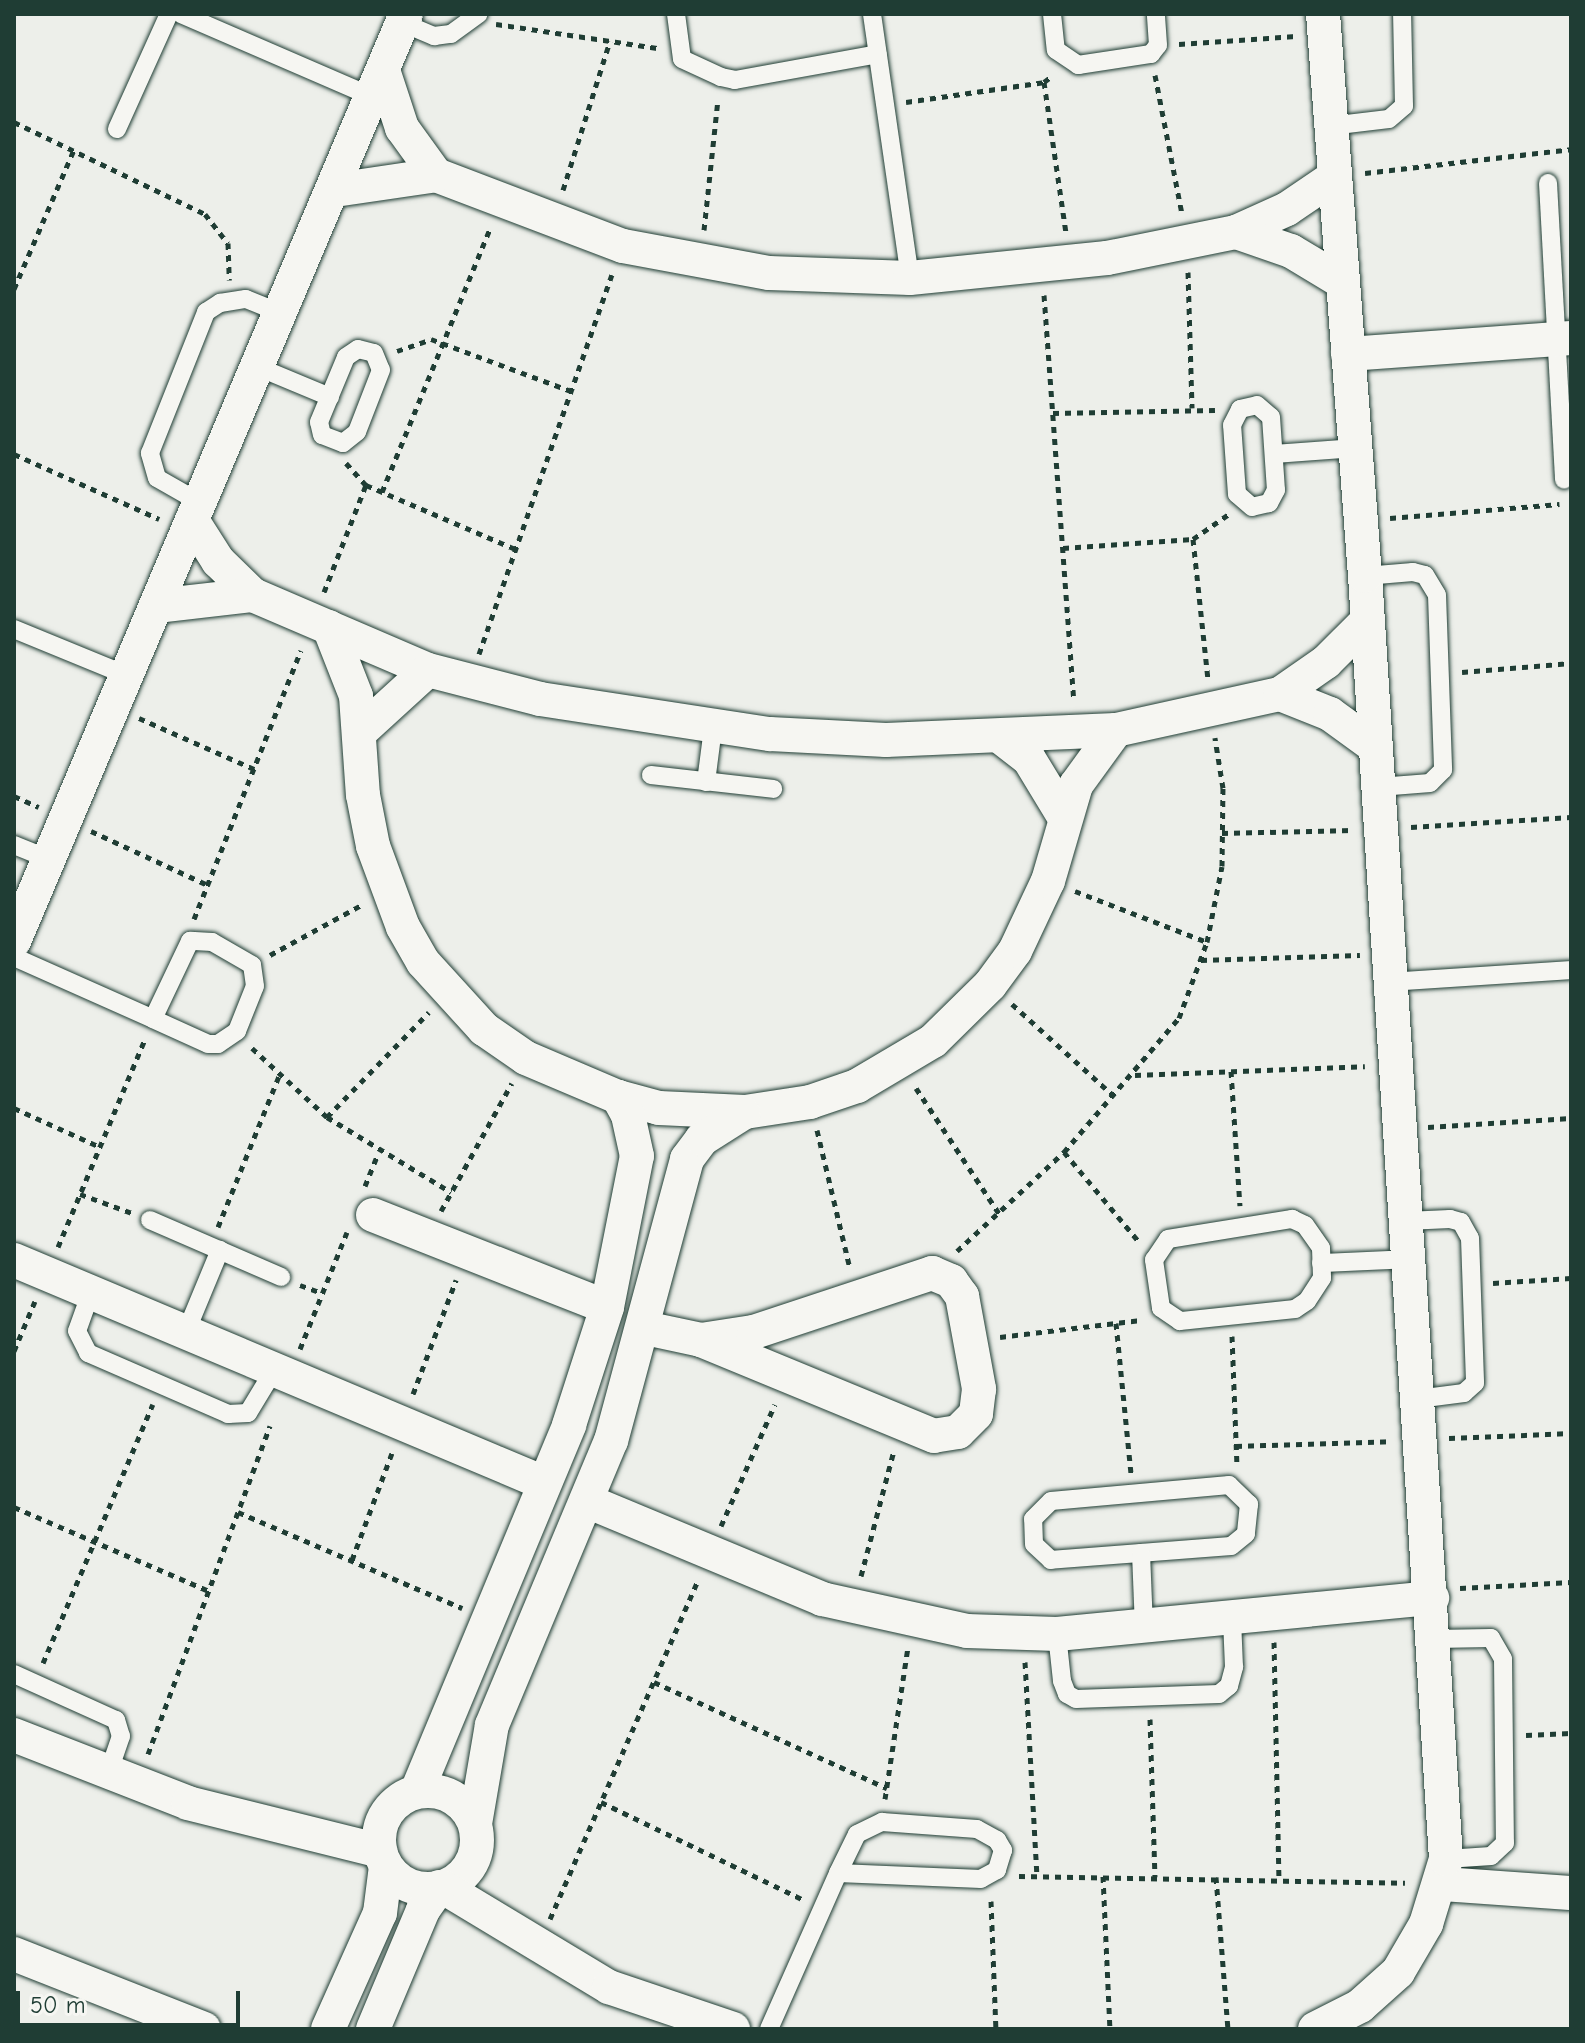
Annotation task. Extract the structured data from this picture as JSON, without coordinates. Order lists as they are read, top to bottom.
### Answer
{
  "scale_bar": "50 m"
}
